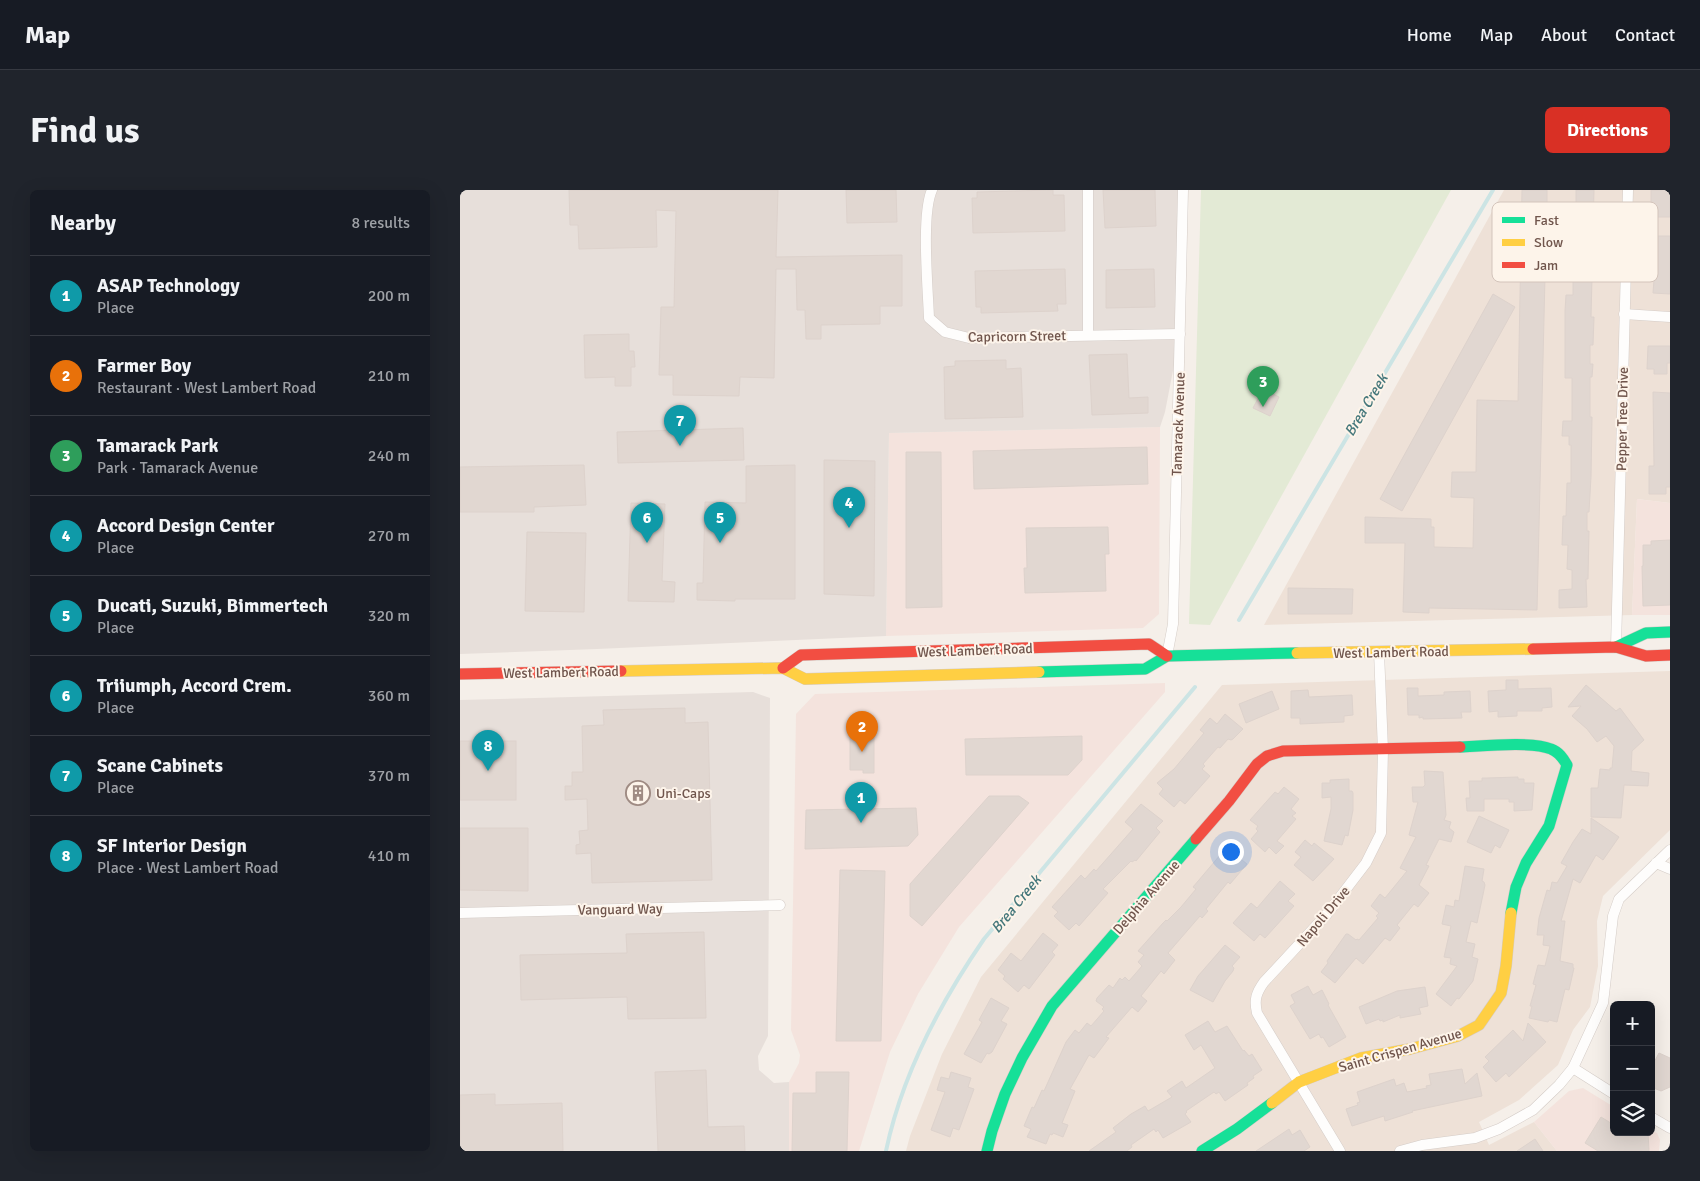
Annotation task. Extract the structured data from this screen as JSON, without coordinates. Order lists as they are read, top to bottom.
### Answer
{
  "streets": {
    "main road": ["West Lambert Road", "Delphia Avenue", "Saint Crispen Avenue"],
    "street": [
      "Capricorn Street",
      "Pepper Tree Drive",
      "Tamarack Avenue",
      "Vanguard Way",
      "Napoli Drive"
    ]
  },
  "crossings": [
    ["Capricorn Street", "Tamarack Avenue"],
    ["Pepper Tree Drive", "West Lambert Road"],
    ["Tamarack Avenue", "West Lambert Road"],
    ["West Lambert Road", "Napoli Drive"],
    ["Delphia Avenue", "Napoli Drive"],
    ["Delphia Avenue", "Saint Crispen Avenue"],
    ["Napoli Drive", "Saint Crispen Avenue"]
  ],
  "water": ["Brea Creek"],
  "places": {
    "building": ["Uni-Caps"]
  },
  "legend": ["Fast", "Slow", "Jam"],
  "page": {
    "header": "Map",
    "nav": [
      "Home",
      "Map",
      "About",
      "Contact"
    ],
    "buttons": "Directions",
    "title": "Find us",
    "heading": ["Nearby", "8 results"],
    "list": [
      {
        "mark": "1",
        "name": "ASAP Technology",
        "note": "Place",
        "value": "200 m"
      },
      {
        "mark": "2",
        "name": "Farmer Boy",
        "note": "Restaurant · West Lambert Road",
        "value": "210 m"
      },
      {
        "mark": "3",
        "name": "Tamarack Park",
        "note": "Park · Tamarack Avenue",
        "value": "240 m"
      },
      {
        "mark": "4",
        "name": "Accord Design Center",
        "note": "Place",
        "value": "270 m"
      },
      {
        "mark": "5",
        "name": "Ducati, Suzuki, Bimmertech",
        "note": "Place",
        "value": "320 m"
      },
      {
        "mark": "6",
        "name": "Triiumph, Accord Crem.",
        "note": "Place",
        "value": "360 m"
      },
      {
        "mark": "7",
        "name": "Scane Cabinets",
        "note": "Place",
        "value": "370 m"
      },
      {
        "mark": "8",
        "name": "SF Interior Design",
        "note": "Place · West Lambert Road",
        "value": "410 m"
      }
    ],
    "pins": [
      "3",
      "7",
      "4",
      "5",
      "6",
      "2",
      "8",
      "1"
    ],
    "map_buttons": ["+", "−"]
  }
}
